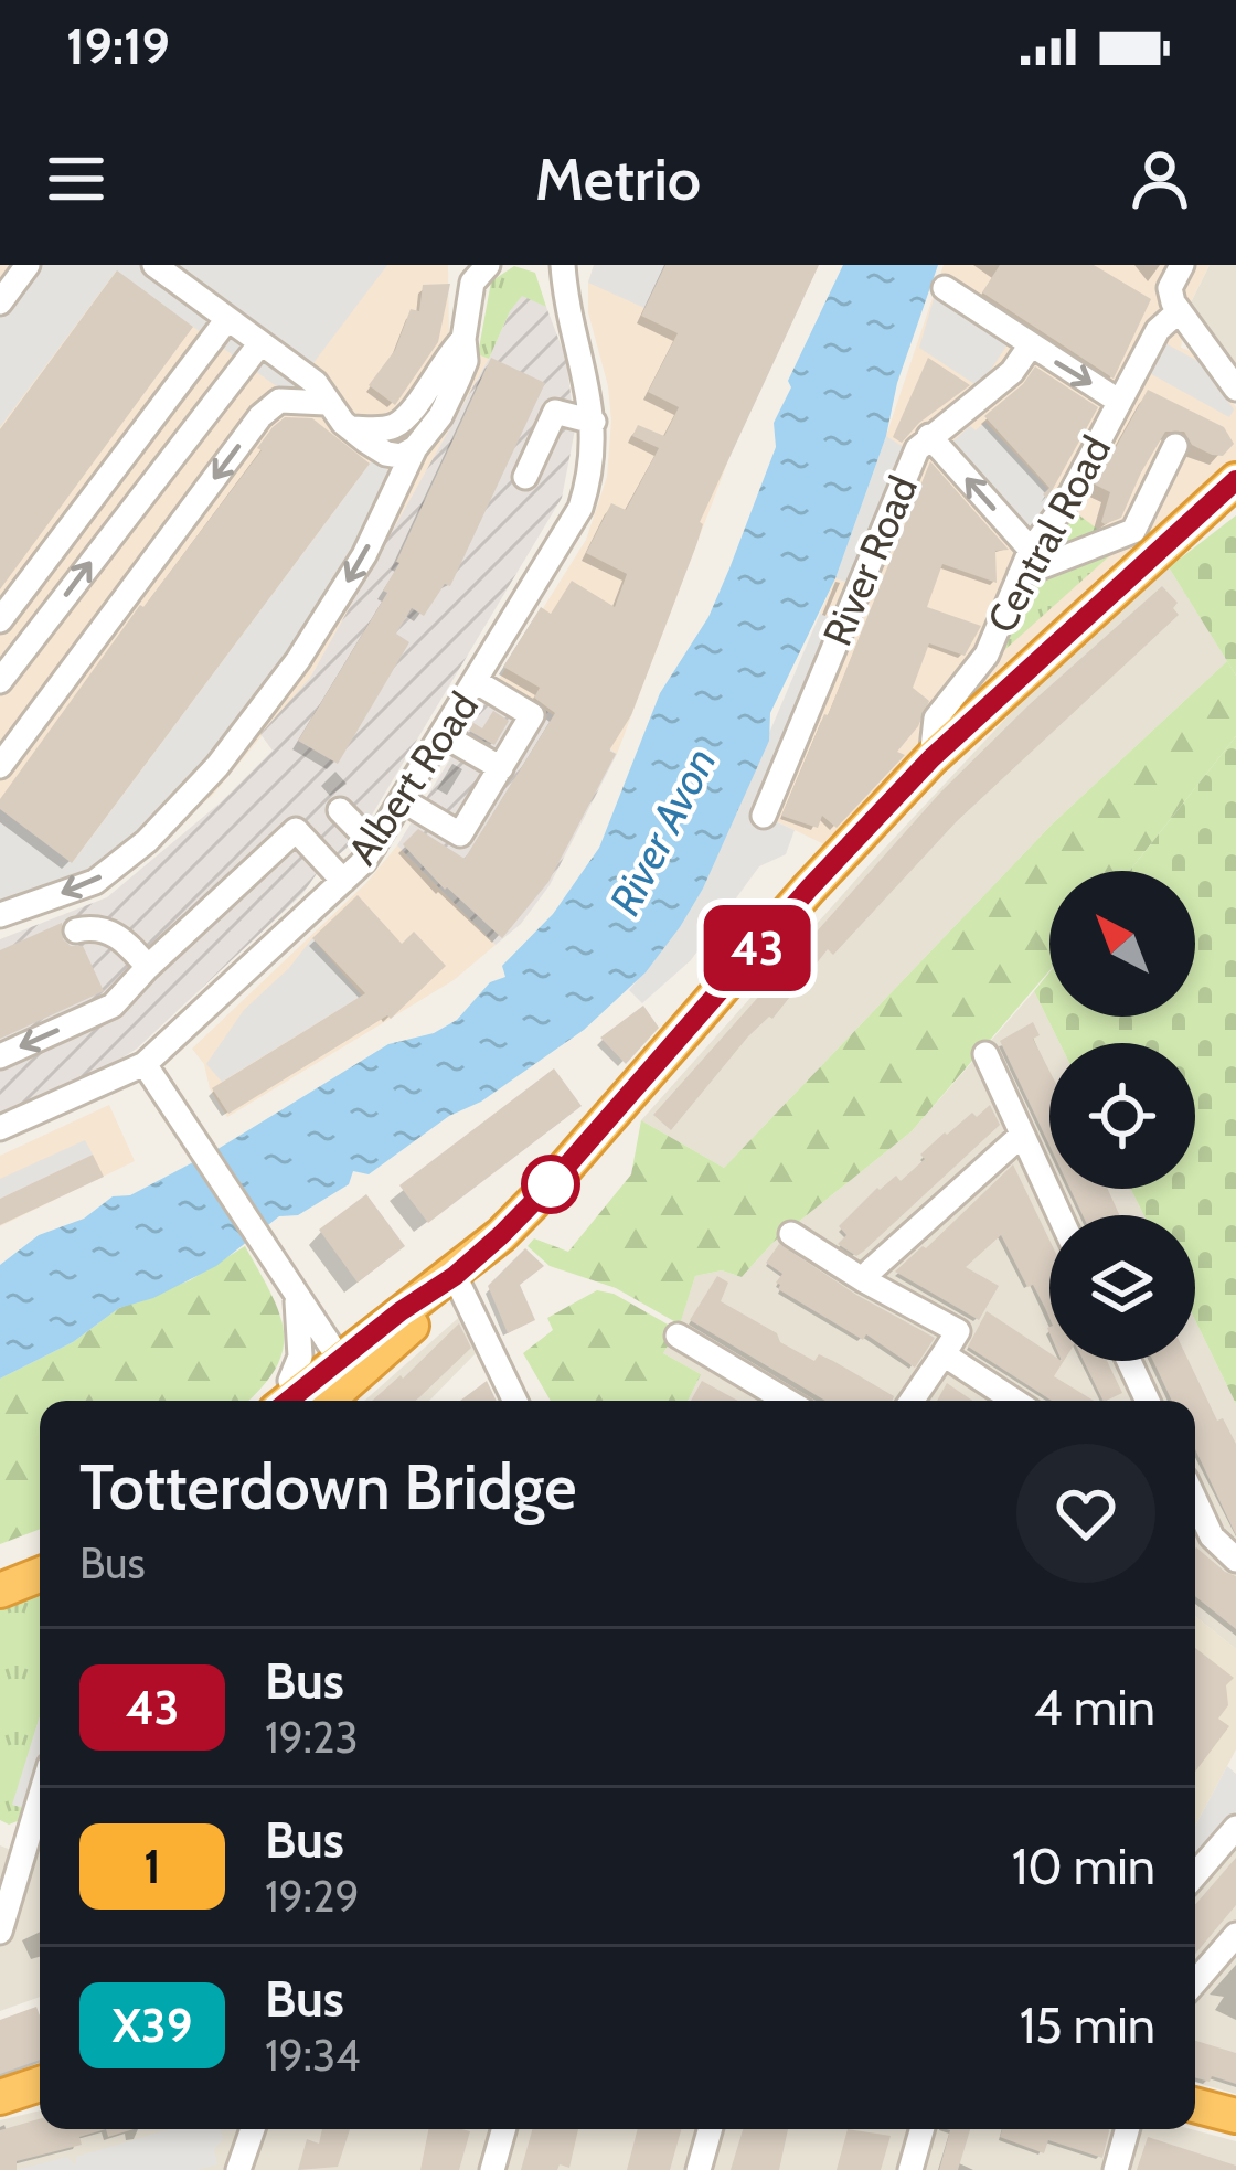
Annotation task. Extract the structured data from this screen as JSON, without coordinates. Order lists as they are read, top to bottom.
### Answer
{
  "streets": {
    "street": ["Central Road", "River Road", "Albert Road"]
  },
  "water": ["River Avon"],
  "lines": ["bus line 43"],
  "north": "top left",
  "page": {
    "status": "19:19",
    "header": "Metrio",
    "on_map": "43",
    "heading": ["Totterdown Bridge", "Bus"],
    "list": [
      {
        "mark": "43",
        "name": "Bus",
        "note": "19:23",
        "value": "4 min"
      },
      {
        "mark": "1",
        "name": "Bus",
        "note": "19:29",
        "value": "10 min"
      },
      {
        "mark": "X39",
        "name": "Bus",
        "note": "19:34",
        "value": "15 min"
      }
    ]
  }
}
